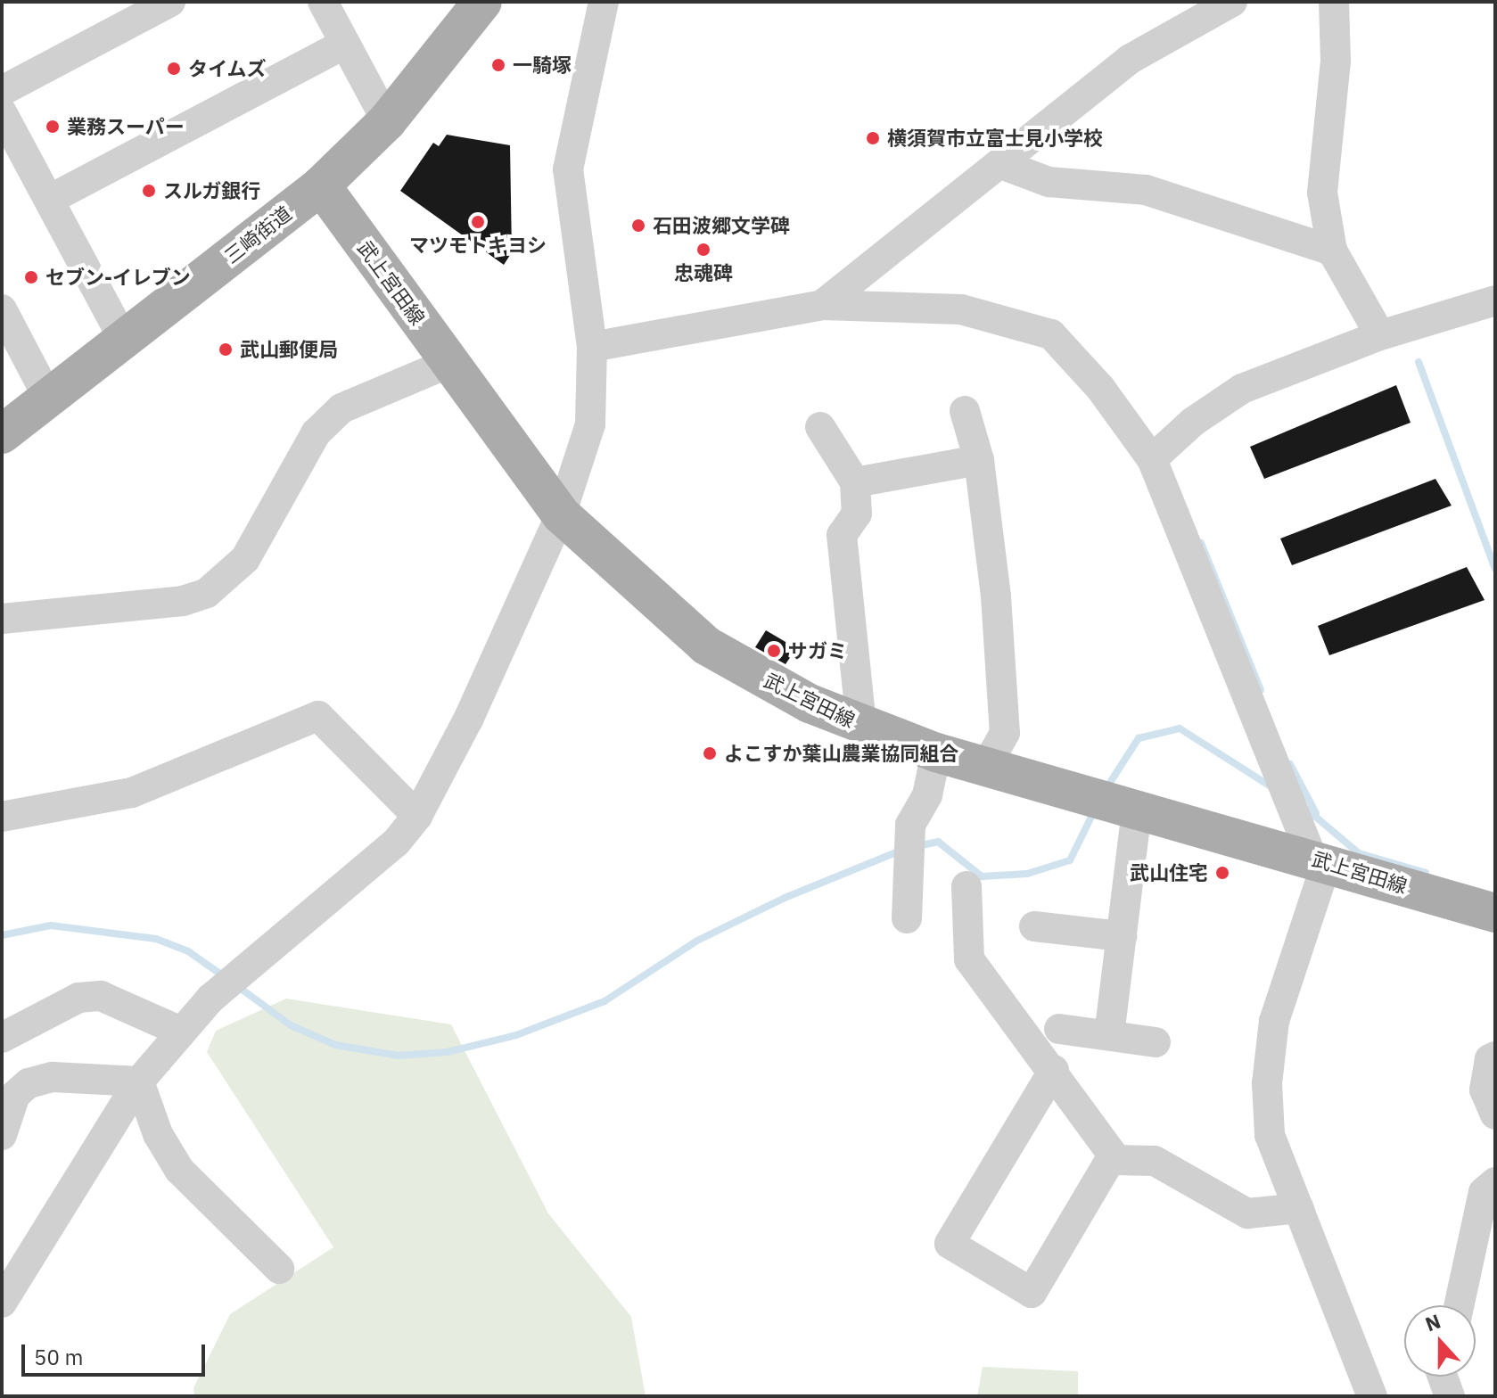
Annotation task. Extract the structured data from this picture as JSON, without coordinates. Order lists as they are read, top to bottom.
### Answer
{
  "streets": {
    "main road": ["三崎街道", "武上宮田線"]
  },
  "crossings": [
    ["三崎街道", "武上宮田線"]
  ],
  "places": [
    "一騎塚",
    "タイムズ",
    "業務スーパー",
    "横須賀市立富士見小学校",
    "スルガ銀行",
    "マツモトキヨシ",
    "石田波郷文学碑",
    "忠魂碑",
    "セブン-イレブン",
    "武山郵便局",
    "サガミ",
    "よこすか葉山農業協同組合",
    "武山住宅"
  ],
  "scale_bar": "50 m",
  "north": "top"
}
